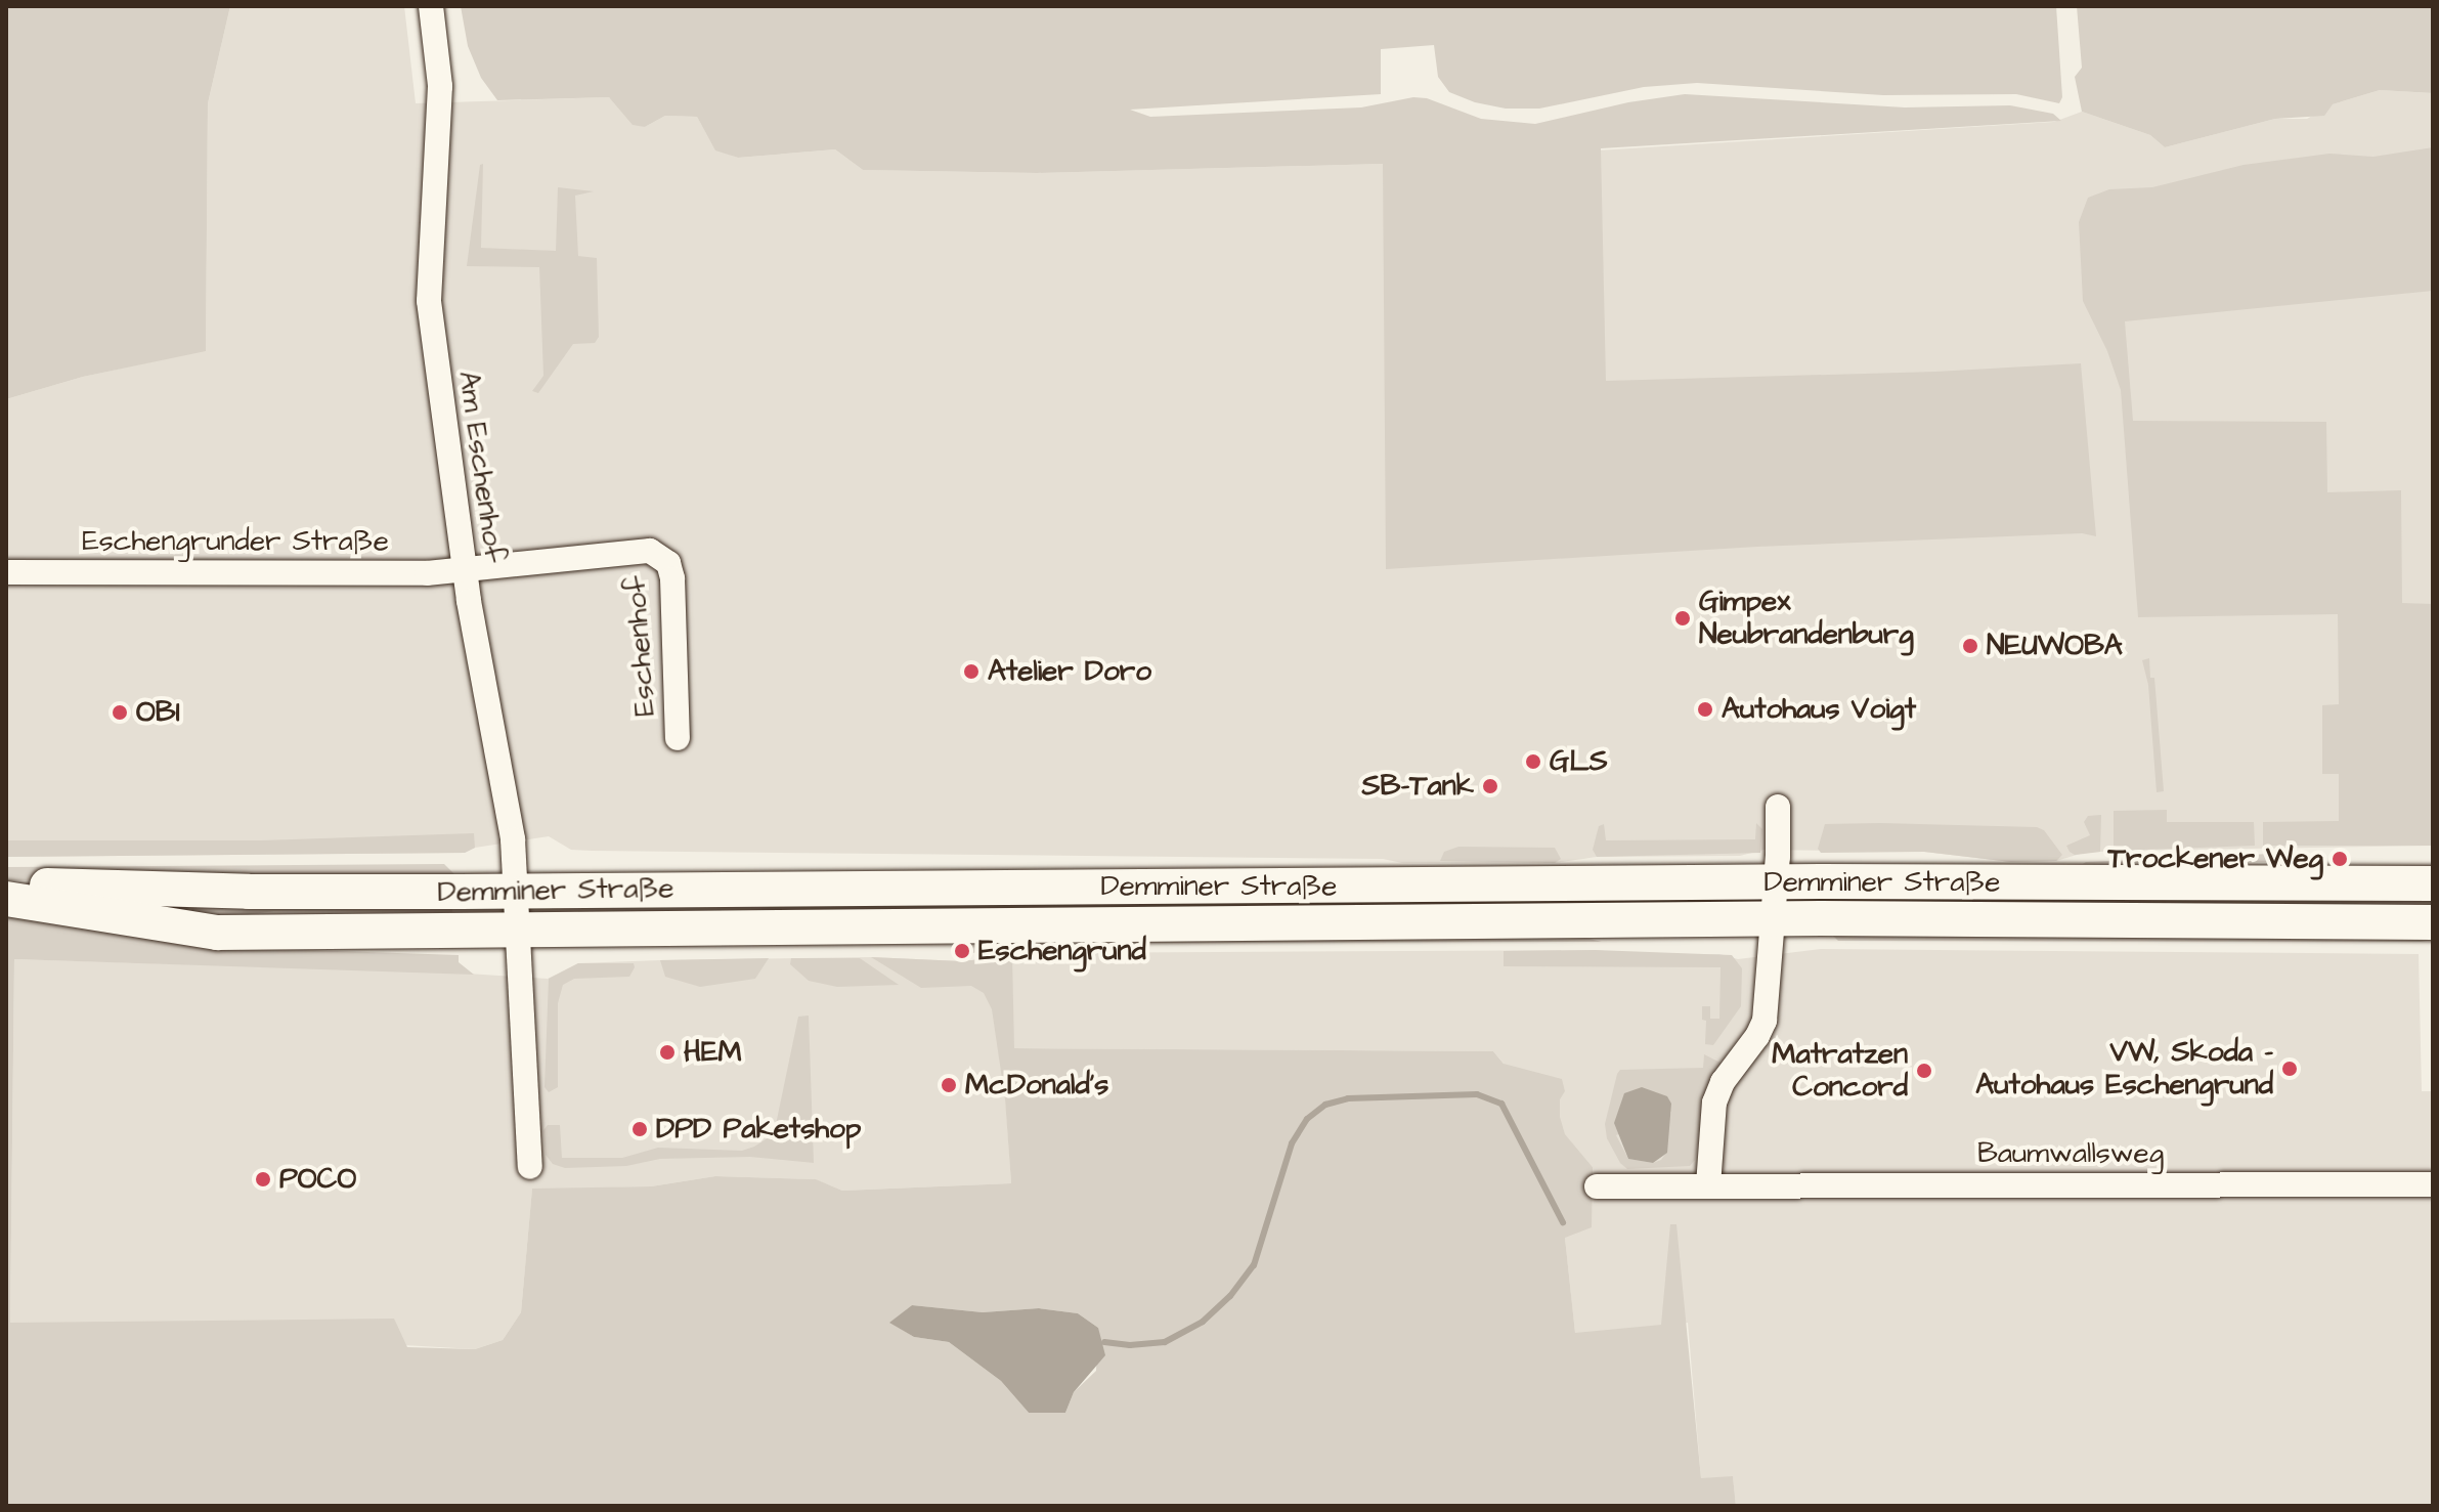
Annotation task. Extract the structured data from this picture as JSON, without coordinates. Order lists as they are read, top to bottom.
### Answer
{
  "streets": {
    "main road": ["Demminer Straße"],
    "street": [
      "Am Eschenhof",
      "Eschengrunder Straße",
      "Eschenhof",
      "Baumwallsweg"
    ]
  },
  "crossings": [
    ["Am Eschenhof", "Eschengrunder Straße"],
    ["Am Eschenhof", "Eschenhof"],
    ["Am Eschenhof", "Demminer Straße"],
    ["Eschengrunder Straße", "Eschenhof"]
  ],
  "places": [
    "Gimpex Neubrandenburg",
    "NEUWOBA",
    "Atelier Doro",
    "Autohaus Voigt",
    "OBI",
    "GLS",
    "SB-Tank",
    "Trockener Weg",
    "Eschengrund",
    "HEM",
    "VW, Skoda - Autohaus Eschengrund",
    "Matratzen Concord",
    "McDonald's",
    "DPD Paketshop",
    "POCO"
  ]
}
